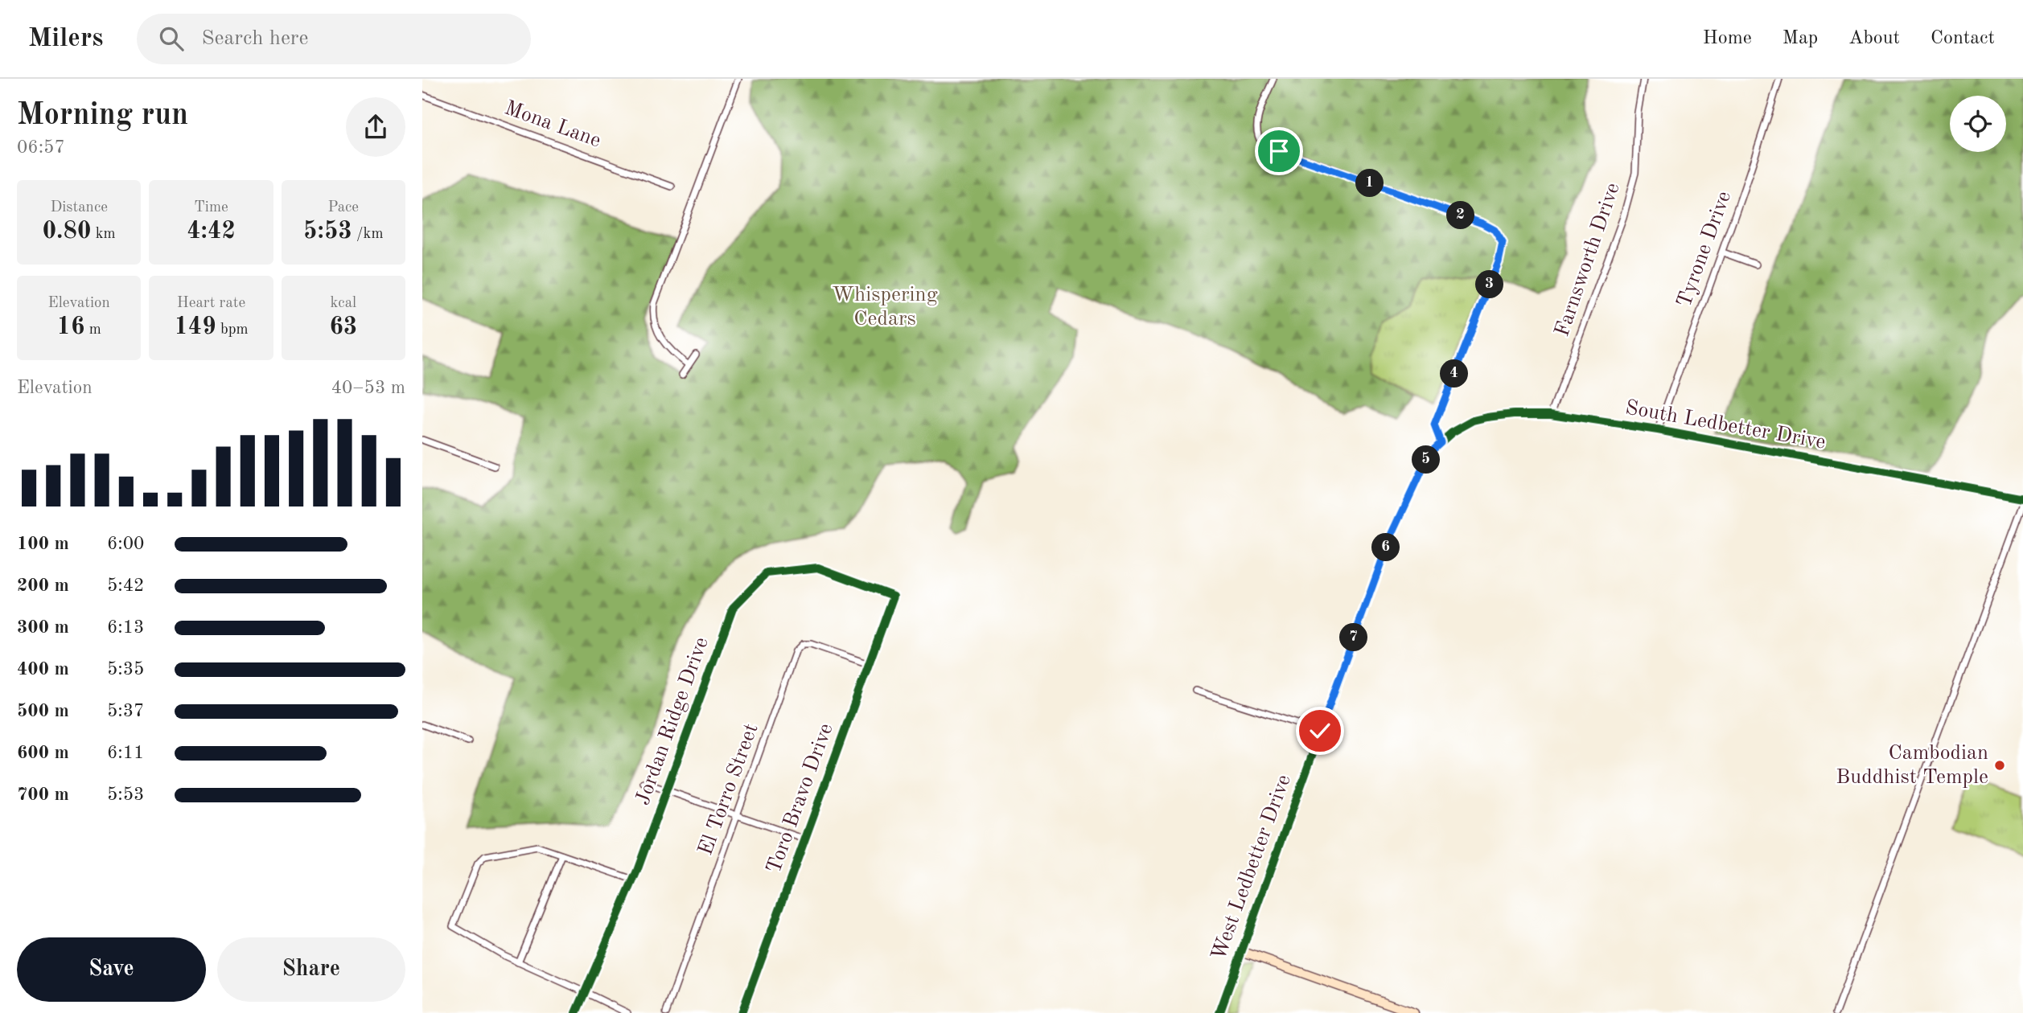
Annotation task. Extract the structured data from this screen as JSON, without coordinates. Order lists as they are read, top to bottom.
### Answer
{
  "streets": {
    "street": [
      "Mona Lane",
      "Tyrone Drive",
      "Farnsworth Drive",
      "South Ledbetter Drive",
      "Jordan Ridge Drive",
      "El Torro Street",
      "Toro Bravo Drive",
      "West Ledbetter Drive"
    ]
  },
  "crossings": [
    ["Tyrone Drive", "South Ledbetter Drive"],
    ["Farnsworth Drive", "South Ledbetter Drive"],
    ["South Ledbetter Drive", "West Ledbetter Drive"],
    ["Jordan Ridge Drive", "Toro Bravo Drive"],
    ["El Torro Street", "Toro Bravo Drive"]
  ],
  "parks": ["Whispering Cedars"],
  "places": ["Cambodian Buddhist Temple"],
  "page": {
    "header": "Milers",
    "search": "Search here",
    "nav": [
      "Home",
      "Map",
      "About",
      "Contact"
    ],
    "heading": ["Morning run", "06:57"],
    "pins": [
      "1",
      "2",
      "3",
      "4",
      "5",
      "6",
      "7"
    ],
    "stats": [
      ["Distance", "0.80 km"],
      ["Time", "4:42"],
      ["Pace", "5:53 /km"],
      ["Elevation", "16 m"],
      ["Heart rate", "149 bpm"],
      ["kcal", "63"]
    ],
    "chart": ["Elevation", "40–53 m"],
    "list": [
      {
        "name": "100 m",
        "note": "6:00"
      },
      {
        "name": "200 m",
        "note": "5:42"
      },
      {
        "name": "300 m",
        "note": "6:13"
      },
      {
        "name": "400 m",
        "note": "5:35"
      },
      {
        "name": "500 m",
        "note": "5:37"
      },
      {
        "name": "600 m",
        "note": "6:11"
      },
      {
        "name": "700 m",
        "note": "5:53"
      }
    ],
    "buttons": ["Save", "Share"]
  }
}
